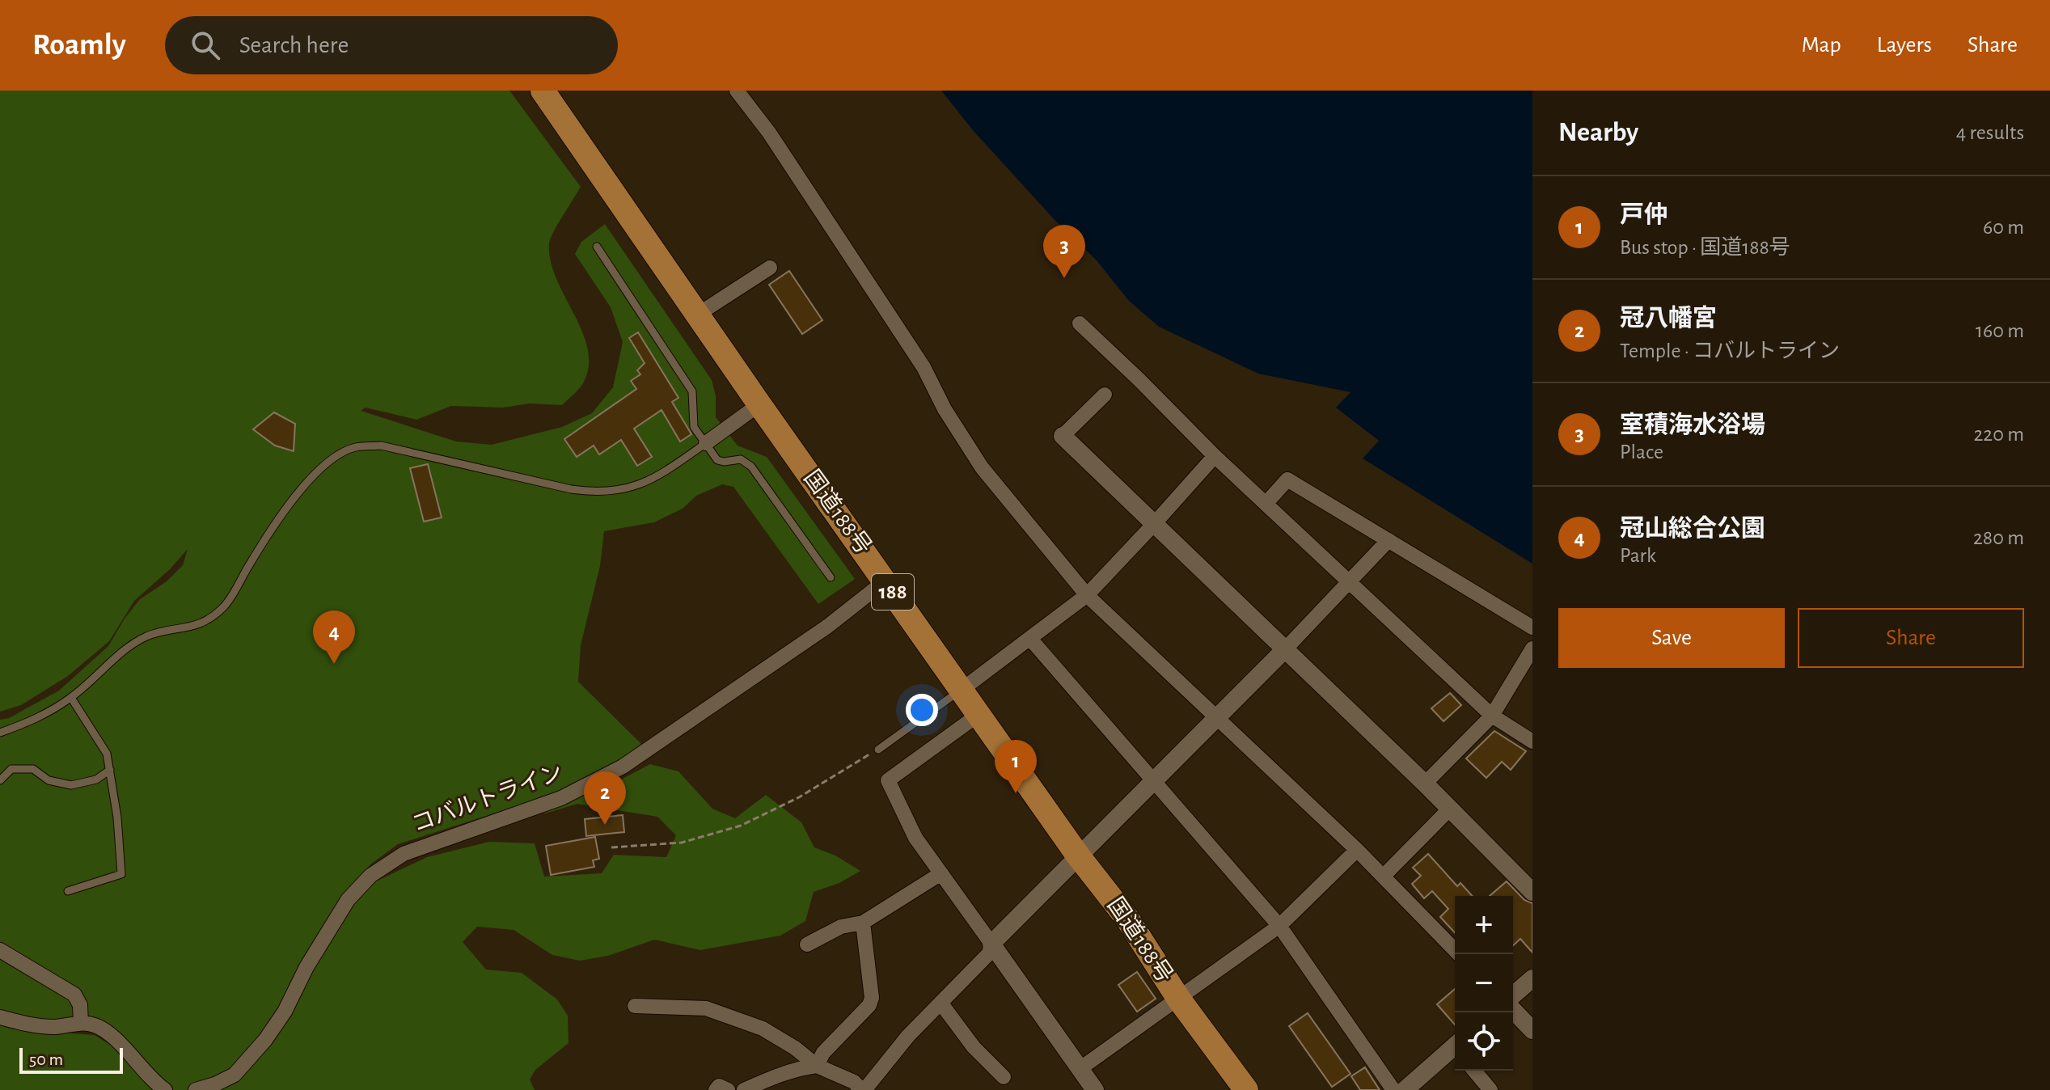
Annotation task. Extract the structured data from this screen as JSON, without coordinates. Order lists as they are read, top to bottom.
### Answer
{
  "streets": {
    "highway": ["国道188号", "188"],
    "street": ["コバルトライン"]
  },
  "crossings": [
    ["国道188号", "コバルトライン"]
  ],
  "scale_bar": "50 m",
  "page": {
    "header": "Roamly",
    "search": "Search here",
    "nav": ["Map", "Layers", "Share"],
    "heading": ["Nearby", "4 results"],
    "list": [
      {
        "mark": "1",
        "name": "戸仲",
        "note": "Bus stop · 国道188号",
        "value": "60 m"
      },
      {
        "mark": "2",
        "name": "冠八幡宮",
        "note": "Temple · コバルトライン",
        "value": "160 m"
      },
      {
        "mark": "3",
        "name": "室積海水浴場",
        "note": "Place",
        "value": "220 m"
      },
      {
        "mark": "4",
        "name": "冠山総合公園",
        "note": "Park",
        "value": "280 m"
      }
    ],
    "pins": [
      "3",
      "4",
      "1",
      "2"
    ],
    "buttons": ["Save", "Share"],
    "map_buttons": ["+", "−"],
    "scale": "50 m"
  }
}
